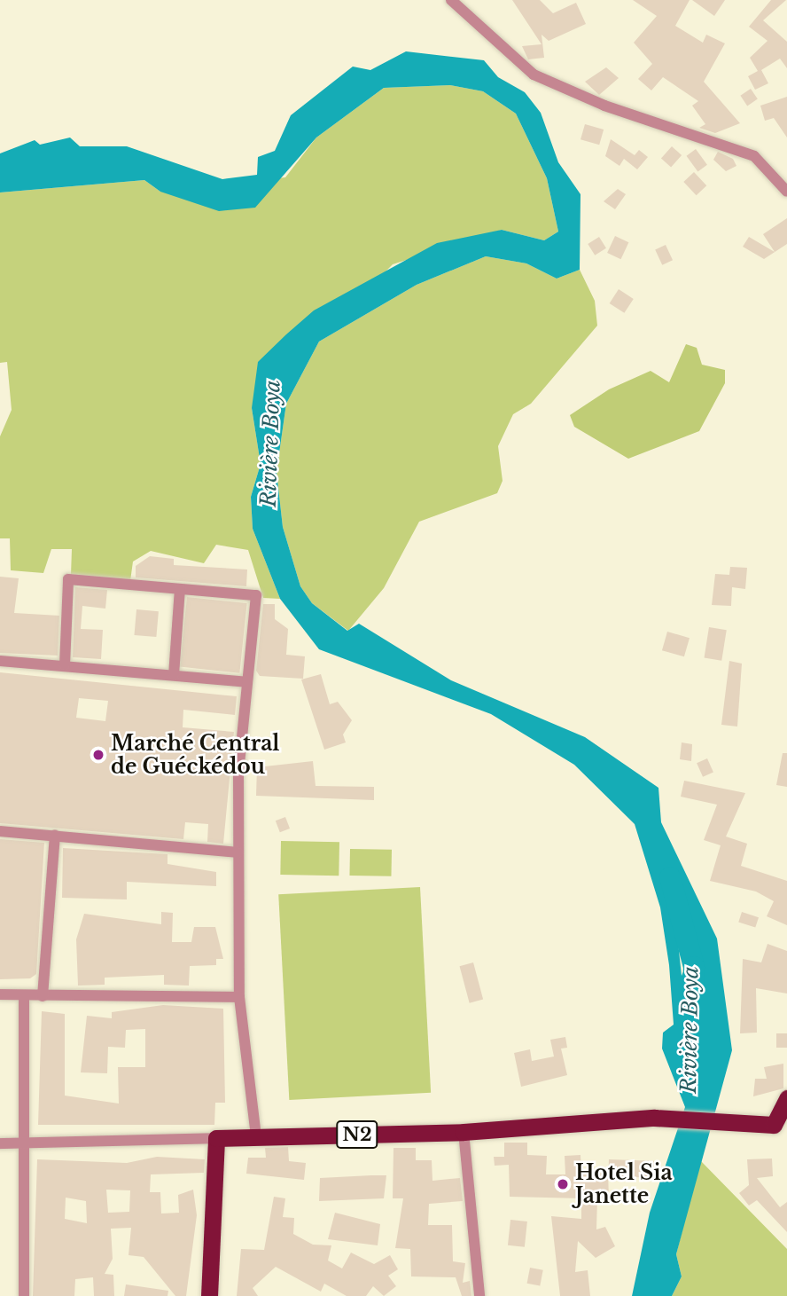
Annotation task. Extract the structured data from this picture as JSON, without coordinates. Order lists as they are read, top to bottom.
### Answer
{
  "streets": {
    "highway": ["N2"]
  },
  "water": ["Rivière Boya"],
  "places": ["Marché Central de Guéckédou", "Hotel Sia Janette"]
}
